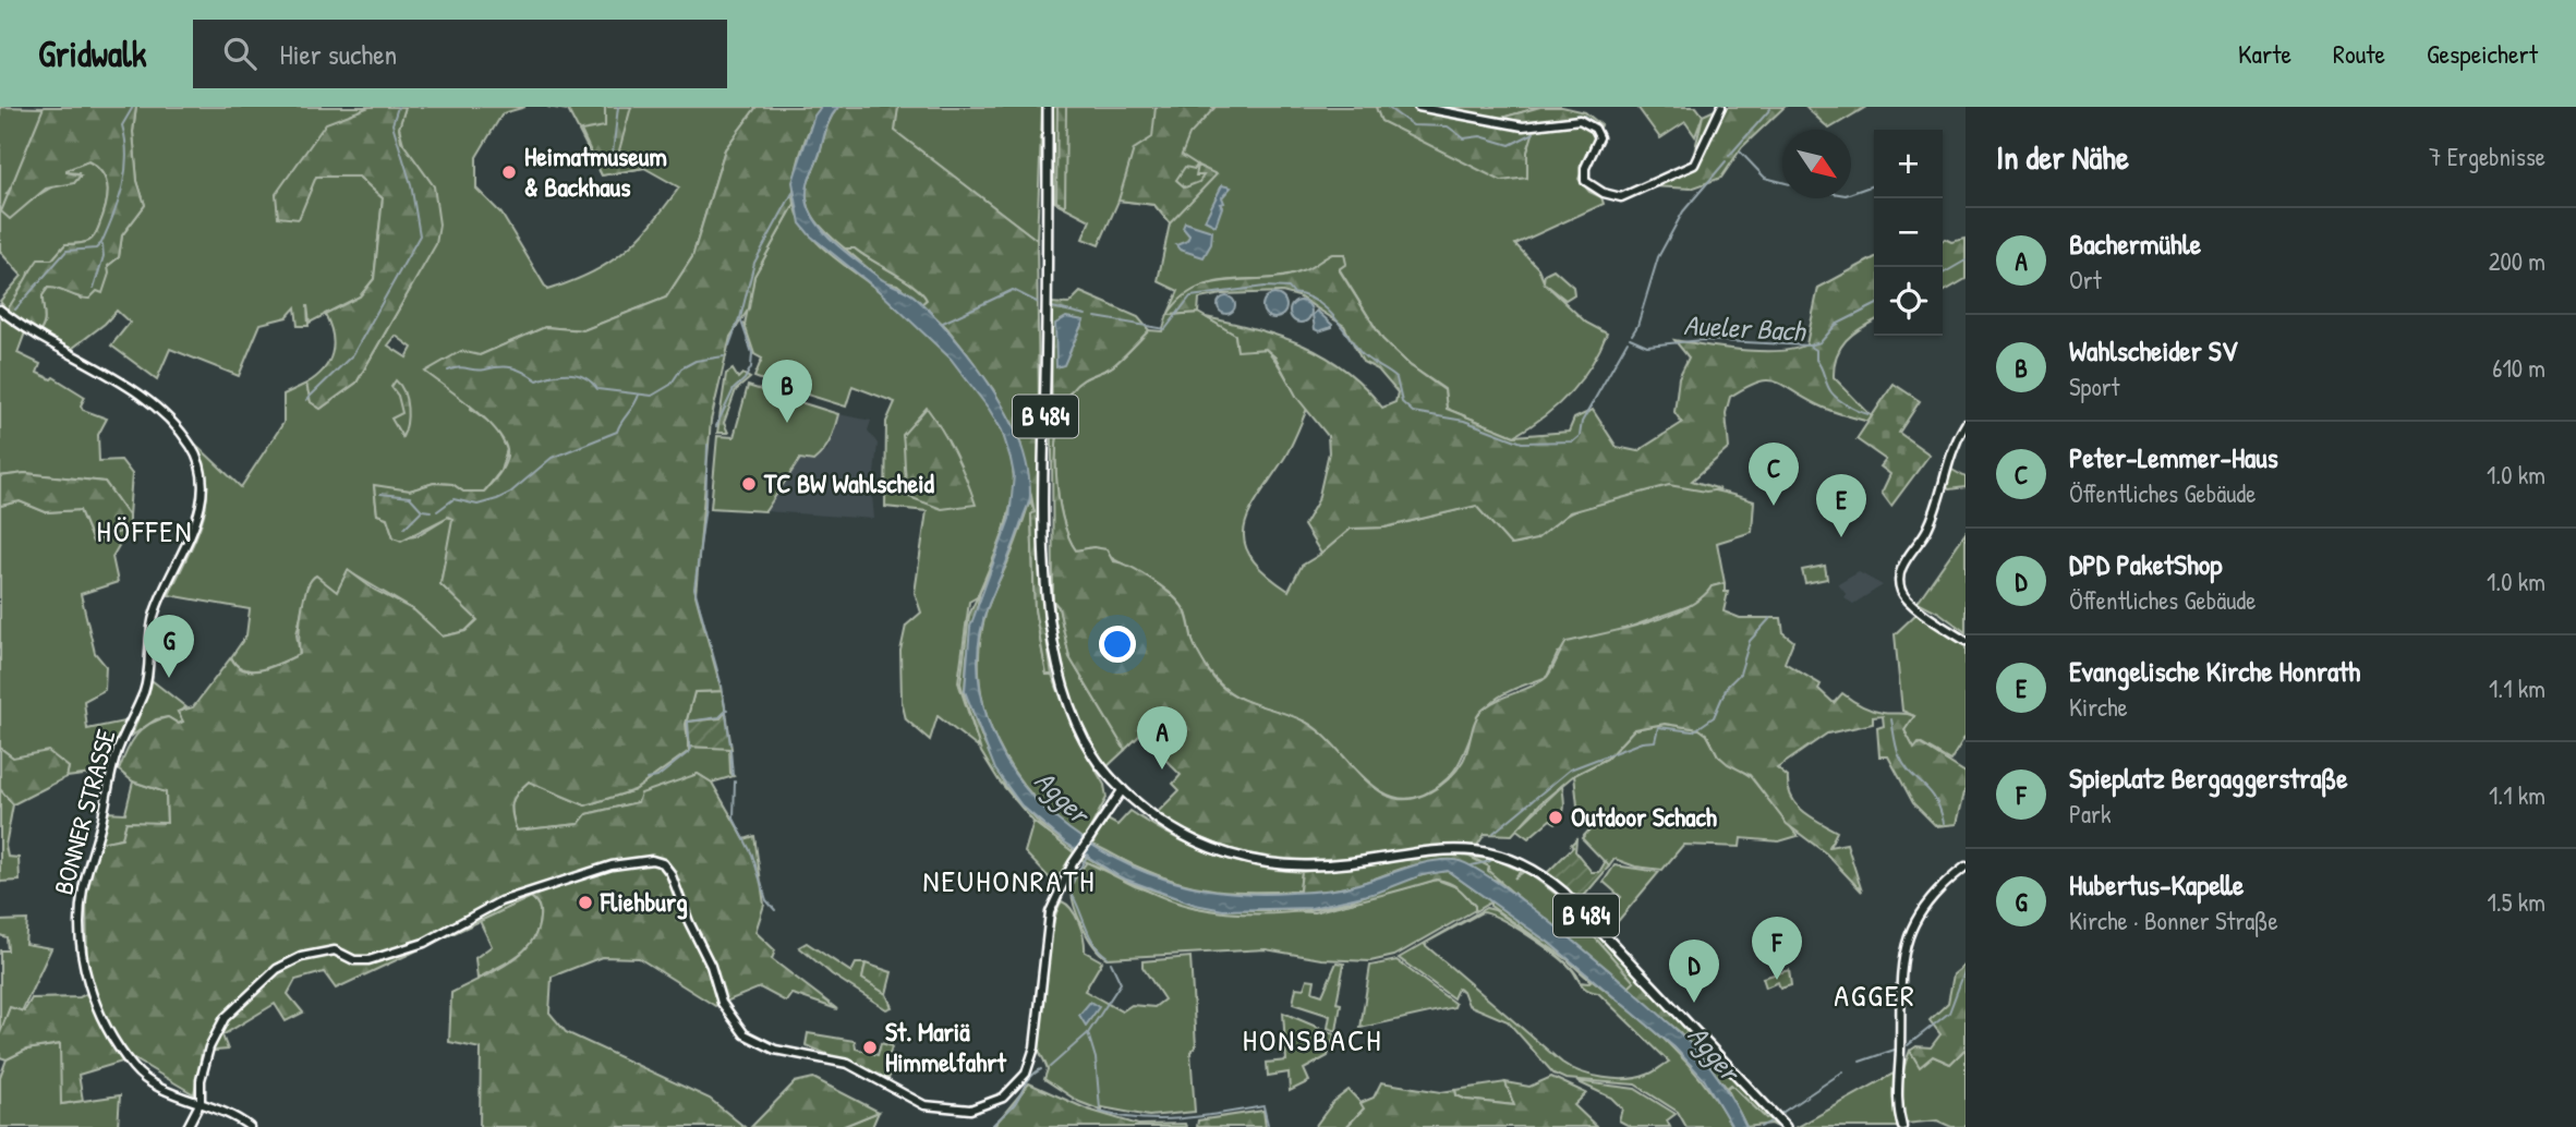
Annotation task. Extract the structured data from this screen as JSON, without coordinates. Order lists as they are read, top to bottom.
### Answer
{
  "streets": {
    "main road": ["B 484"],
    "street": ["BONNER STRASSE"]
  },
  "districts": [
    "HÖFFEN",
    "NEUHONRATH",
    "AGGER",
    "HONSBACH"
  ],
  "water": ["Aueler Bach", "Agger"],
  "places": [
    "Heimatmuseum & Backhaus",
    "TC BW Wahlscheid",
    "Outdoor Schach",
    "Fliehburg",
    "St. Mariä Himmelfahrt"
  ],
  "north": "bottom right",
  "page": {
    "header": "Gridwalk",
    "search": "Hier suchen",
    "nav": ["Karte", "Route", "Gespeichert"],
    "heading": ["In der Nähe", "7 Ergebnisse"],
    "map_buttons": ["+", "−"],
    "list": [
      {
        "mark": "A",
        "name": "Bachermühle",
        "note": "Ort",
        "value": "200 m"
      },
      {
        "mark": "B",
        "name": "Wahlscheider SV",
        "note": "Sport",
        "value": "610 m"
      },
      {
        "mark": "C",
        "name": "Peter-Lemmer-Haus",
        "note": "Öffentliches Gebäude",
        "value": "1.0 km"
      },
      {
        "mark": "D",
        "name": "DPD PaketShop",
        "note": "Öffentliches Gebäude",
        "value": "1.0 km"
      },
      {
        "mark": "E",
        "name": "Evangelische Kirche Honrath",
        "note": "Kirche",
        "value": "1.1 km"
      },
      {
        "mark": "F",
        "name": "Spieplatz Bergaggerstraße",
        "note": "Park",
        "value": "1.1 km"
      },
      {
        "mark": "G",
        "name": "Hubertus-Kapelle",
        "note": "Kirche · Bonner Straße",
        "value": "1.5 km"
      }
    ],
    "pins": [
      "B",
      "C",
      "E",
      "G",
      "A",
      "F",
      "D"
    ]
  }
}
